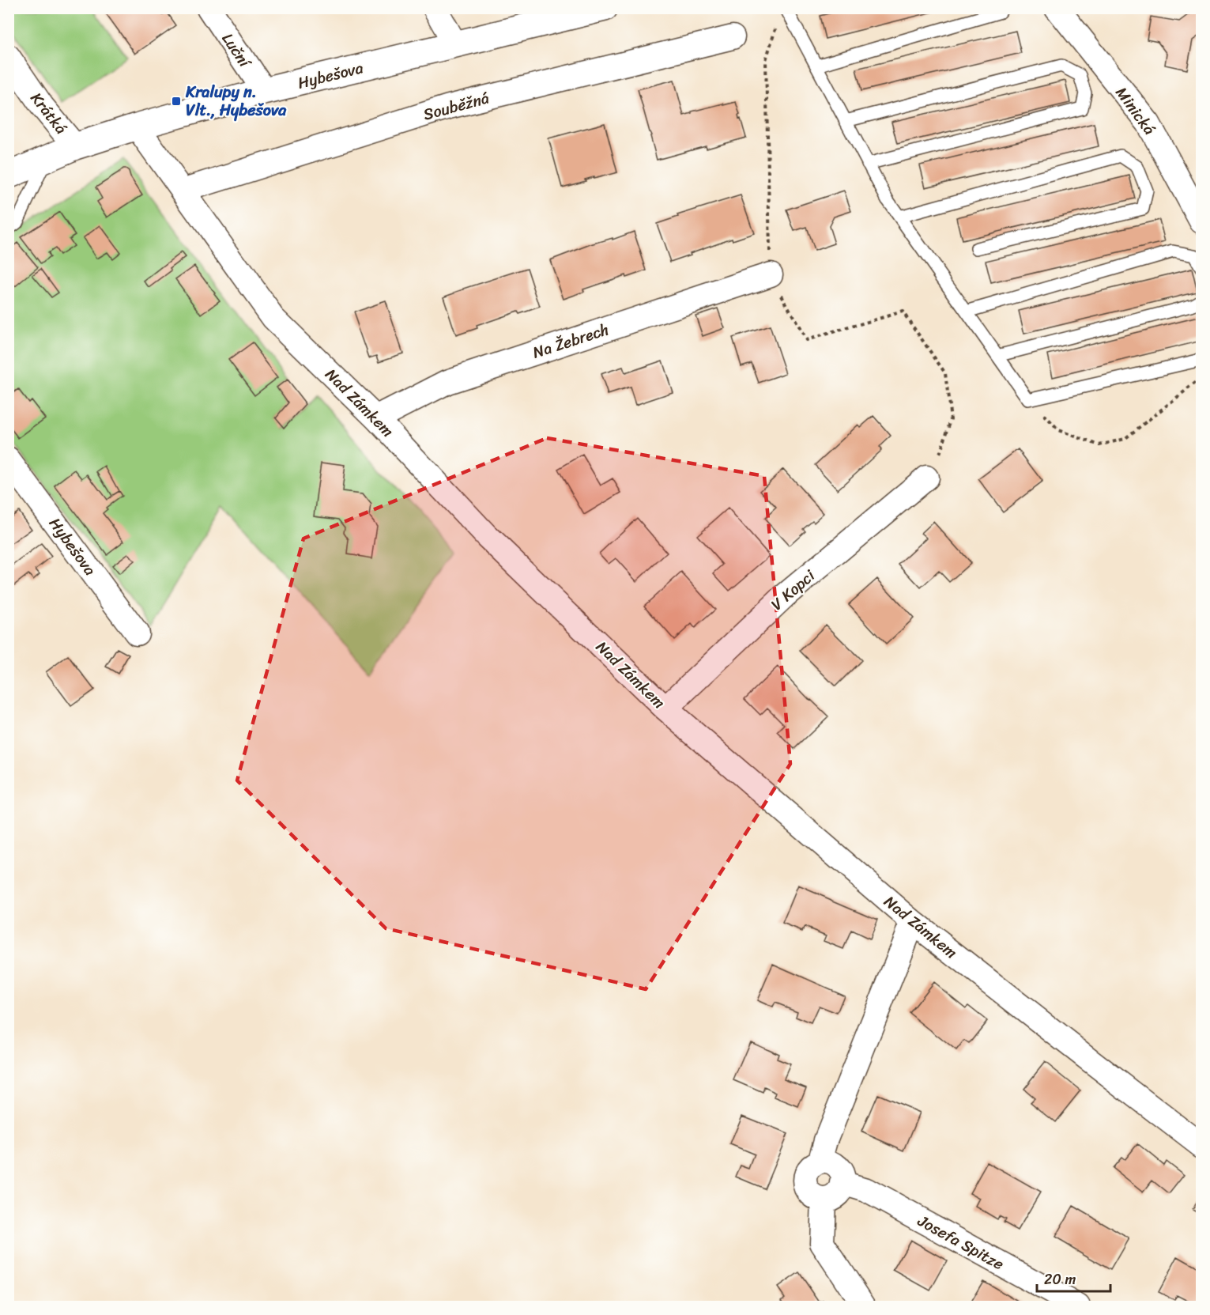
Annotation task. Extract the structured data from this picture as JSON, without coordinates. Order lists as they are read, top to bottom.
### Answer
{
  "streets": {
    "street": [
      "Luční",
      "Hybešova",
      "Souběžná",
      "Minická",
      "Krátká",
      "Na Žebrech",
      "Nad Zámkem",
      "V Kopci",
      "Josefa Spitze"
    ]
  },
  "crossings": [
    ["Luční", "Hybešova"],
    ["Hybešova", "Krátká"],
    ["Hybešova", "Nad Zámkem"],
    ["Souběžná", "Nad Zámkem"],
    ["Na Žebrech", "Nad Zámkem"],
    ["Nad Zámkem", "V Kopci"]
  ],
  "places": {
    "transit": ["Kralupy n. Vlt., Hybešova"]
  },
  "scale_bar": "20 m"
}
